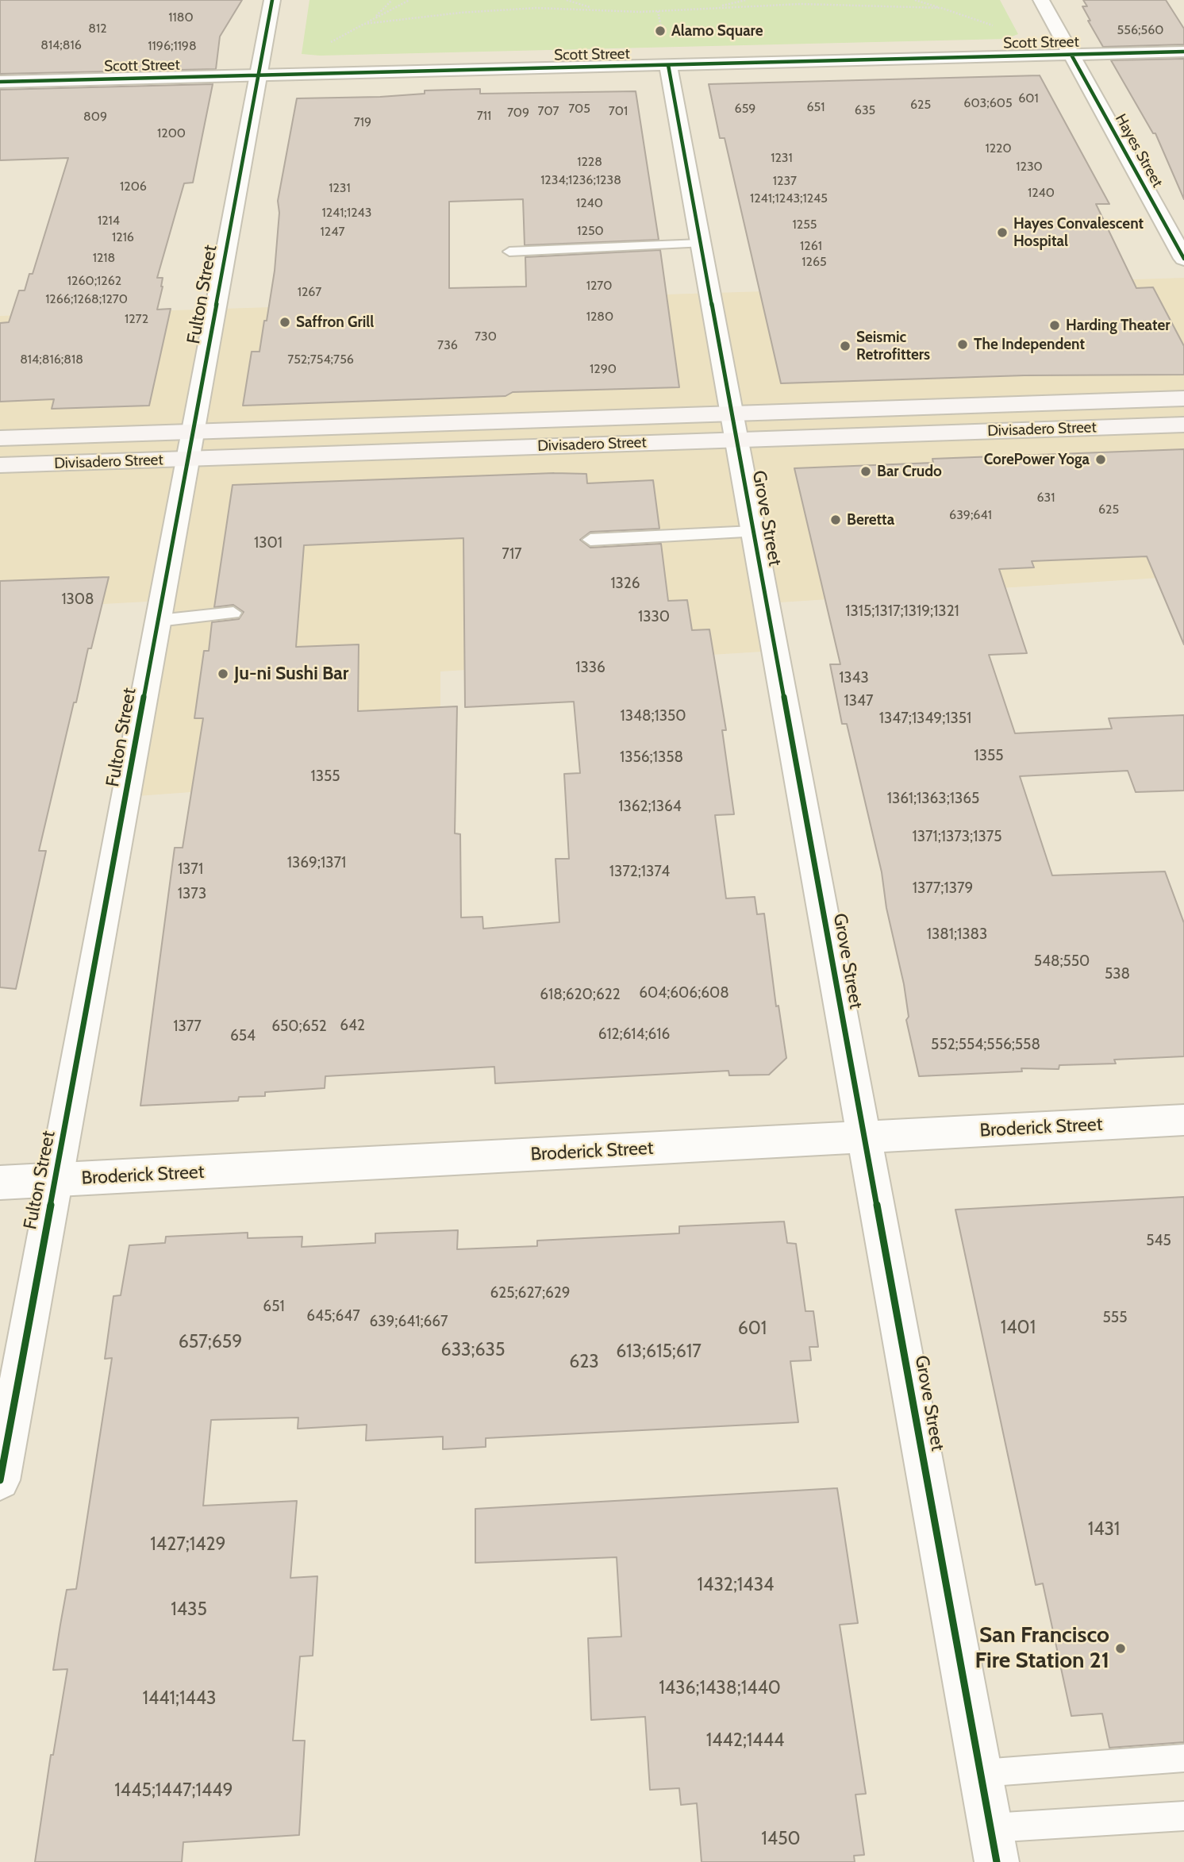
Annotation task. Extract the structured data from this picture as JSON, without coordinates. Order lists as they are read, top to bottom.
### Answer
{
  "streets": {
    "main road": ["Divisadero Street"],
    "street": [
      "Scott Street",
      "Hayes Street",
      "Fulton Street",
      "Grove Street",
      "Broderick Street"
    ]
  },
  "crossings": [
    ["Scott Street", "Hayes Street"],
    ["Scott Street", "Fulton Street"],
    ["Scott Street", "Grove Street"],
    ["Fulton Street", "Divisadero Street"],
    ["Fulton Street", "Broderick Street"],
    ["Divisadero Street", "Grove Street"],
    ["Grove Street", "Broderick Street"]
  ],
  "places": [
    "Alamo Square",
    "Hayes Convalescent Hospital",
    "Saffron Grill",
    "Harding Theater",
    "The Independent",
    "Seismic Retrofitters",
    "CorePower Yoga",
    "Bar Crudo",
    "Beretta",
    "Ju-ni Sushi Bar",
    "San Francisco Fire Station 21"
  ],
  "house_numbers": [
    "1180",
    "812",
    "556;560",
    "814;816",
    "1196;1198",
    "601",
    "603;605",
    "625",
    "651",
    "705",
    "659",
    "635",
    "707",
    "701",
    "709",
    "711",
    "809",
    "719",
    "1200",
    "1220",
    "1231",
    "1228",
    "1230",
    "1234;1236;1238",
    "1237",
    "1206",
    "1231",
    "1240",
    "1241;1243;1245",
    "1240",
    "1241;1243",
    "1214",
    "1255",
    "1250",
    "1247",
    "1216",
    "1261",
    "1218",
    "1265",
    "1260;1262",
    "1270",
    "1267",
    "1266;1268;1270",
    "1280",
    "1272",
    "730",
    "736",
    "814;816;818",
    "752;754;756",
    "1290",
    "631",
    "625",
    "639;641",
    "1301",
    "717",
    "1326",
    "1308",
    "1315;1317;1319;1321",
    "1330",
    "1336",
    "1343",
    "1347",
    "1348;1350",
    "1347;1349;1351",
    "1355",
    "1356;1358",
    "1355",
    "1361;1363;1365",
    "1362;1364",
    "1371;1373;1375",
    "1369;1371",
    "1371",
    "1372;1374",
    "1377;1379",
    "1373",
    "1381;1383",
    "548;550",
    "538",
    "604;606;608",
    "618;620;622",
    "642",
    "1377",
    "650;652",
    "612;614;616",
    "654",
    "552;554;556;558",
    "545",
    "625;627;629",
    "651",
    "645;647",
    "555",
    "639;641;667",
    "1401",
    "601",
    "657;659",
    "633;635",
    "613;615;617",
    "623",
    "1431",
    "1427;1429",
    "1432;1434",
    "1435",
    "1436;1438;1440",
    "1441;1443",
    "1442;1444",
    "1445;1447;1449",
    "1450"
  ]
}
